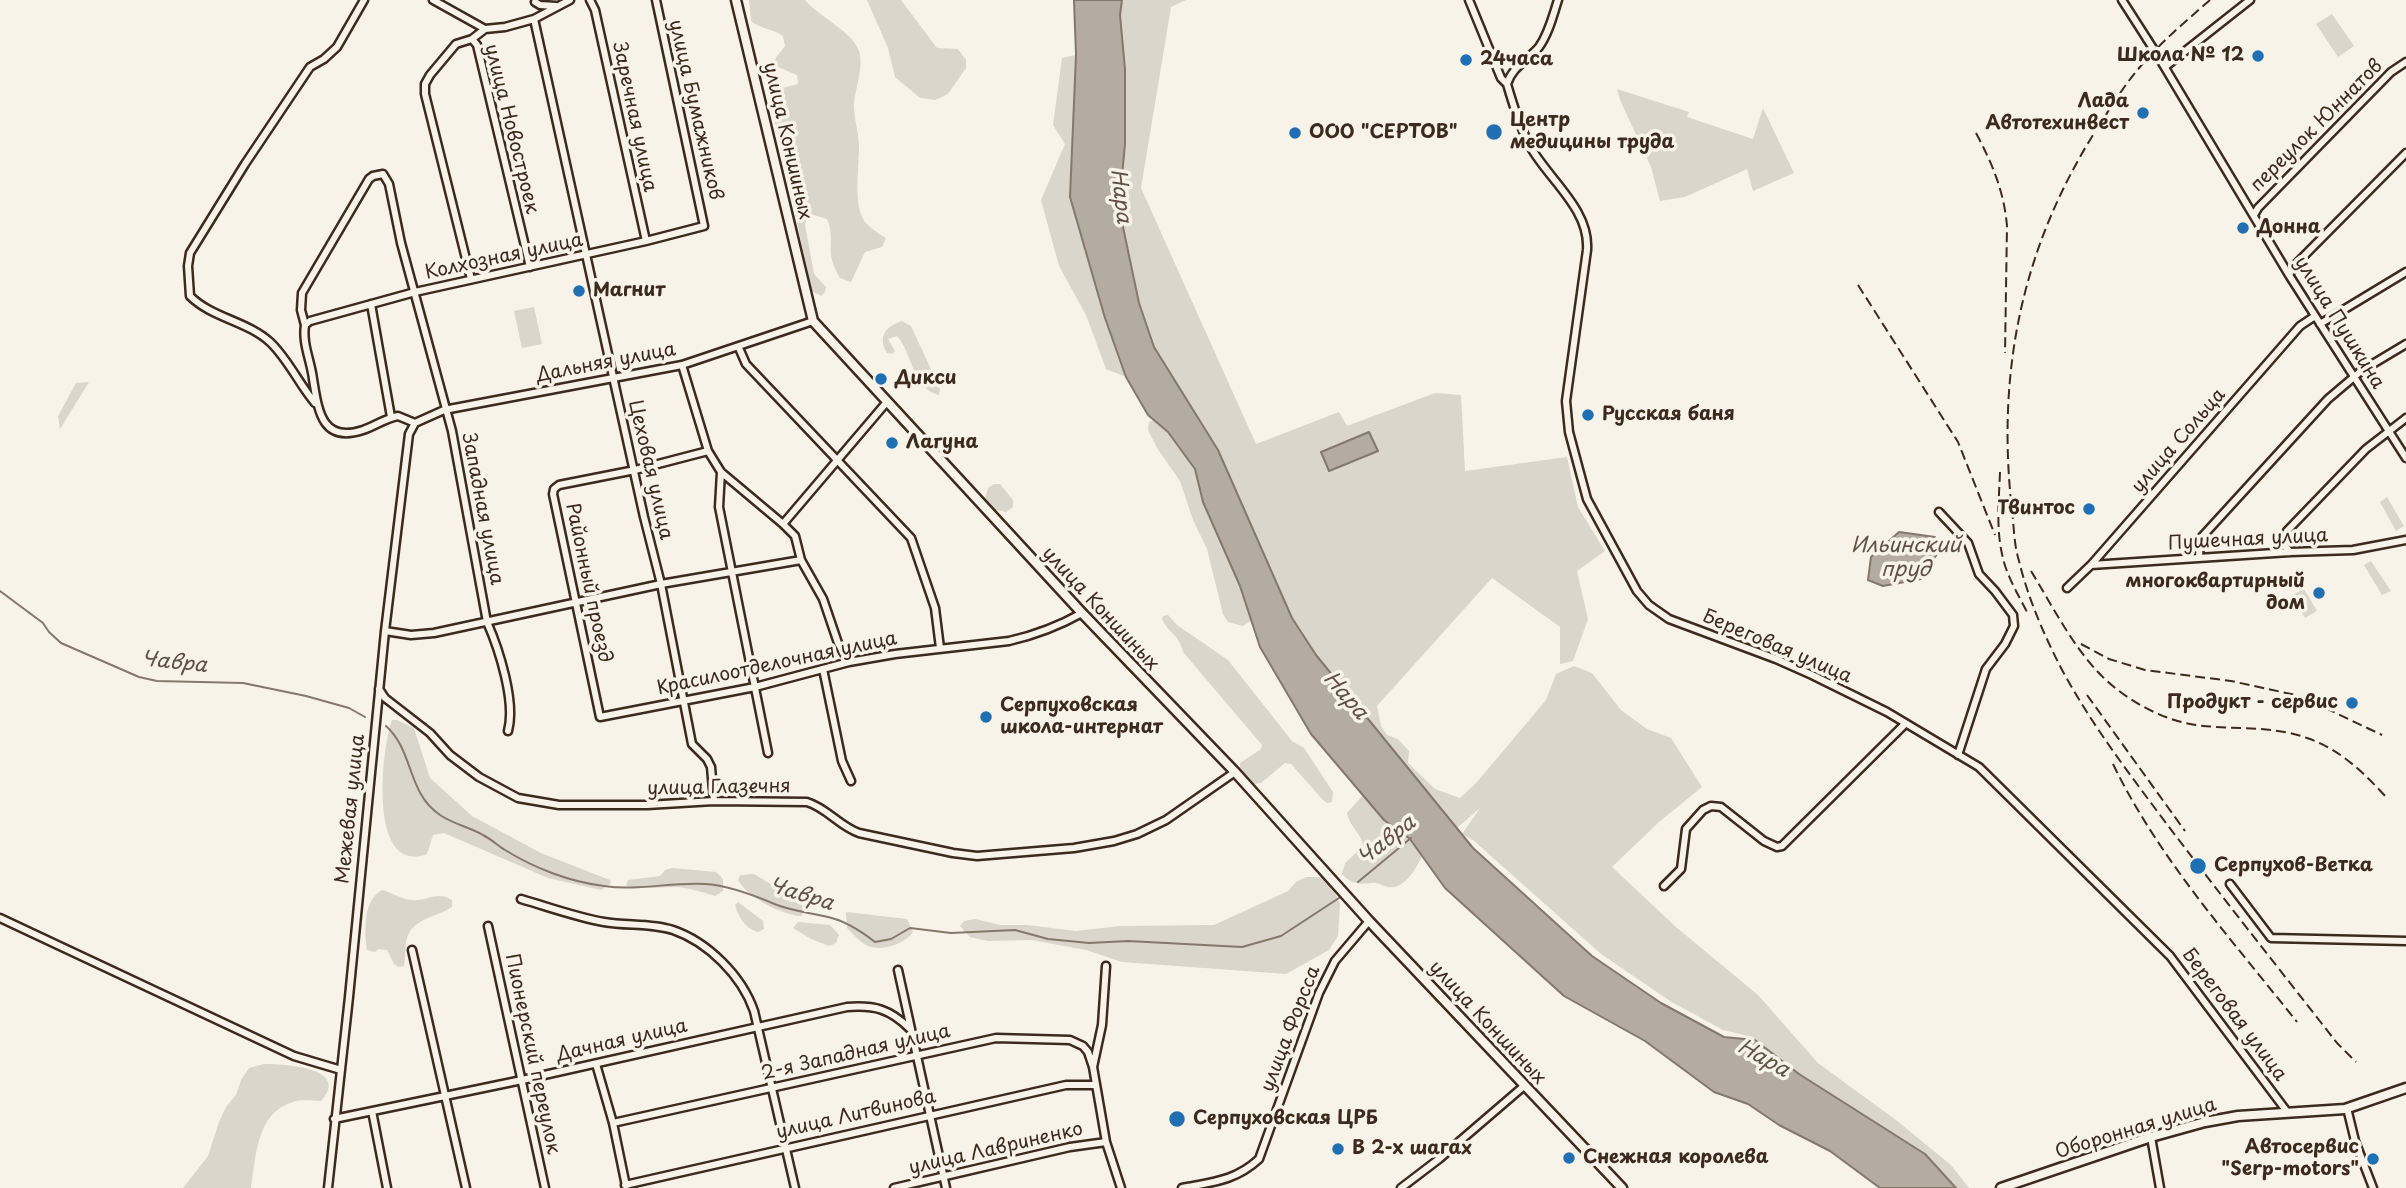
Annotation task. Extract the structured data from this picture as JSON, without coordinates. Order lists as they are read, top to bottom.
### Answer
{
  "streets": {
    "main road": ["улица Коншиных", "Оборонная улица"],
    "street": [
      "улица Бумажников",
      "Заречная улица",
      "переулок Юннатов",
      "улица Новостроек",
      "Колхозная улица",
      "улица Пушкина",
      "Дальняя улица",
      "улица Сольца",
      "Цеховая улица",
      "Западная улица",
      "Пушечная улица",
      "Районный проезд",
      "Береговая улица",
      "Красилоотделочная улица",
      "улица Глазечня",
      "Межевая улица",
      "улица Форсса",
      "Дачная улица",
      "2-я Западная улица",
      "Пионерский переулок",
      "улица Литвинова",
      "улица Лавриненко"
    ]
  },
  "crossings": [
    ["улица Бумажников", "Колхозная улица"],
    ["Заречная улица", "Колхозная улица"],
    ["переулок Юннатов", "улица Пушкина"],
    ["улица Новостроек", "Колхозная улица"],
    ["улица Коншиных", "Дальняя улица"],
    ["улица Коншиных", "Красилоотделочная улица"],
    ["улица Коншиных", "улица Глазечня"],
    ["улица Коншиных", "улица Форсса"],
    ["Колхозная улица", "Цеховая улица"],
    ["Колхозная улица", "Западная улица"],
    ["улица Пушкина", "улица Сольца"],
    ["Дальняя улица", "Цеховая улица"],
    ["Дальняя улица", "Западная улица"],
    ["Дальняя улица", "Межевая улица"],
    ["улица Сольца", "Пушечная улица"],
    ["Цеховая улица", "Районный проезд"],
    ["Цеховая улица", "Красилоотделочная улица"],
    ["Цеховая улица", "улица Глазечня"],
    ["Районный проезд", "Красилоотделочная улица"],
    ["Береговая улица", "Оборонная улица"],
    ["улица Глазечня", "Межевая улица"],
    ["Межевая улица", "Дачная улица"],
    ["Дачная улица", "Пионерский переулок"]
  ],
  "water": ["Нара", "Ильинский пруд", "Чавра"],
  "places": [
    "Школа № 12",
    "24часа",
    "Лада Автотехинвест",
    "Центр медицины труда",
    "ООО \"СЕРТОВ\"",
    "Донна",
    "Магнит",
    "Дикси",
    "Русская баня",
    "Лагуна",
    "Твинтос",
    "многоквартирный дом",
    "Продукт - сервис",
    "Серпуховская школа-интернат",
    "Серпухов-Ветка",
    "Серпуховская ЦРБ",
    "В 2-х шагах",
    "Снежная королева",
    "Автосервис \"Serp-motors\""
  ]
}
